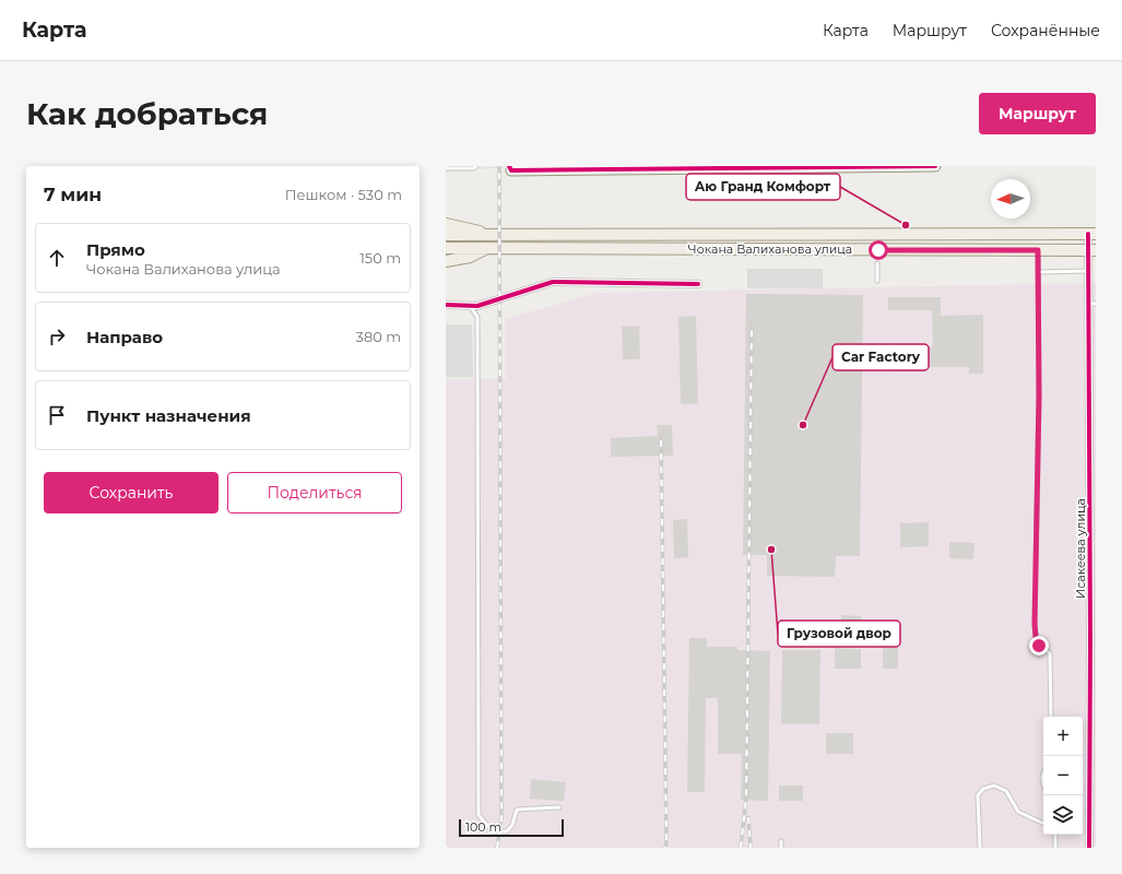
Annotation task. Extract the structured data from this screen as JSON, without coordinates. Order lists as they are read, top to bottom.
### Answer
{
  "streets": {
    "main road": ["Чокана Валиханова улица"],
    "street": ["Исакеева улица"]
  },
  "crossings": [
    ["Чокана Валиханова улица", "Исакеева улица"]
  ],
  "places": ["Аю Гранд Комфорт", "Car Factory", "Грузовой двор"],
  "scale_bar": "100 m",
  "north": "left",
  "page": {
    "header": "Карта",
    "nav": ["Карта", "Маршрут", "Сохранённые"],
    "buttons": [
      "Маршрут",
      ["Сохранить", "Поделиться"]
    ],
    "title": "Как добраться",
    "heading": ["7 мин", "Пешком · 530 m"],
    "list": [
      ["Прямо", "Чокана Валиханова улица", "150 m"],
      ["Направо", "380 m"],
      "Пункт назначения"
    ],
    "map_buttons": ["+", "−"],
    "scale": "100 m"
  }
}
